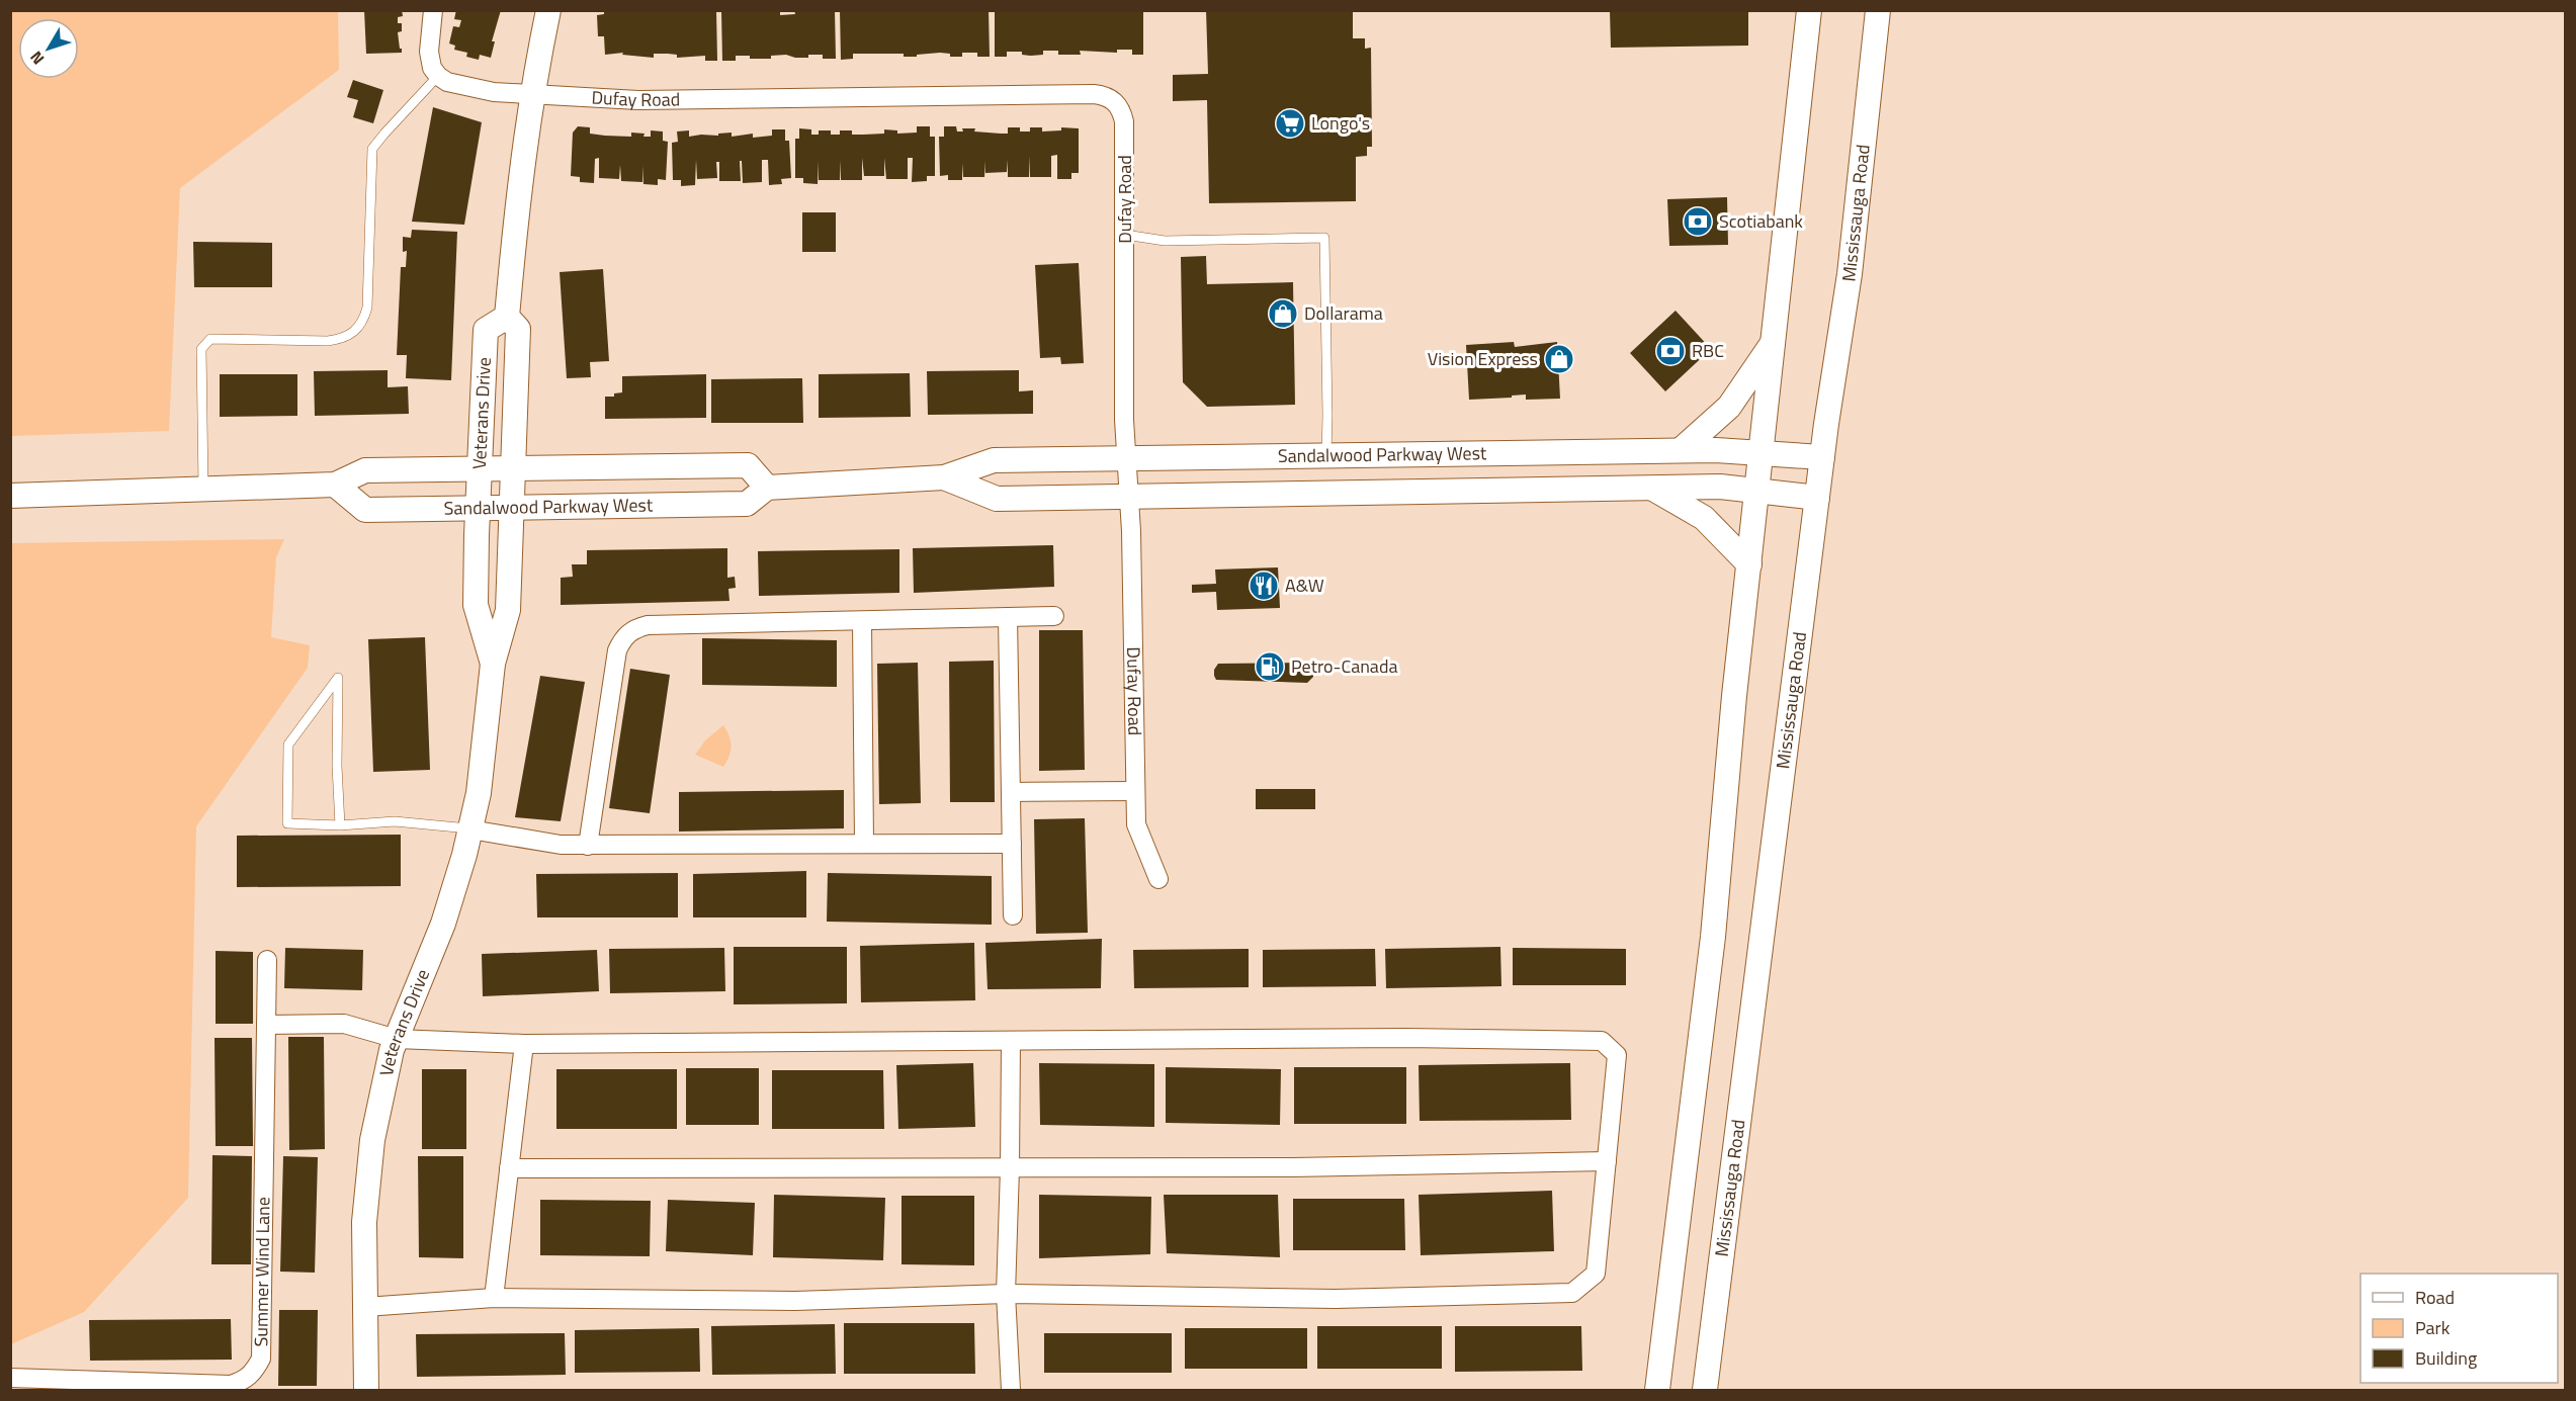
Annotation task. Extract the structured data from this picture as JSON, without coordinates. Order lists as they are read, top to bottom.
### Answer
{
  "streets": {
    "main road": ["Mississauga Road", "Veterans Drive", "Sandalwood Parkway West"],
    "street": ["Dufay Road", "Summer Wind Lane"]
  },
  "crossings": [
    ["Dufay Road", "Veterans Drive"],
    ["Dufay Road", "Sandalwood Parkway West"],
    ["Mississauga Road", "Sandalwood Parkway West"],
    ["Veterans Drive", "Sandalwood Parkway West"]
  ],
  "places": {
    "supermarket": ["Longo's"],
    "bank": ["Scotiabank", "RBC"],
    "shop": ["Dollarama", "Vision Express"],
    "restaurant": ["A&W"],
    "fuel station": ["Petro-Canada"]
  },
  "legend": ["Road", "Park", "Building"],
  "north": "bottom left"
}
